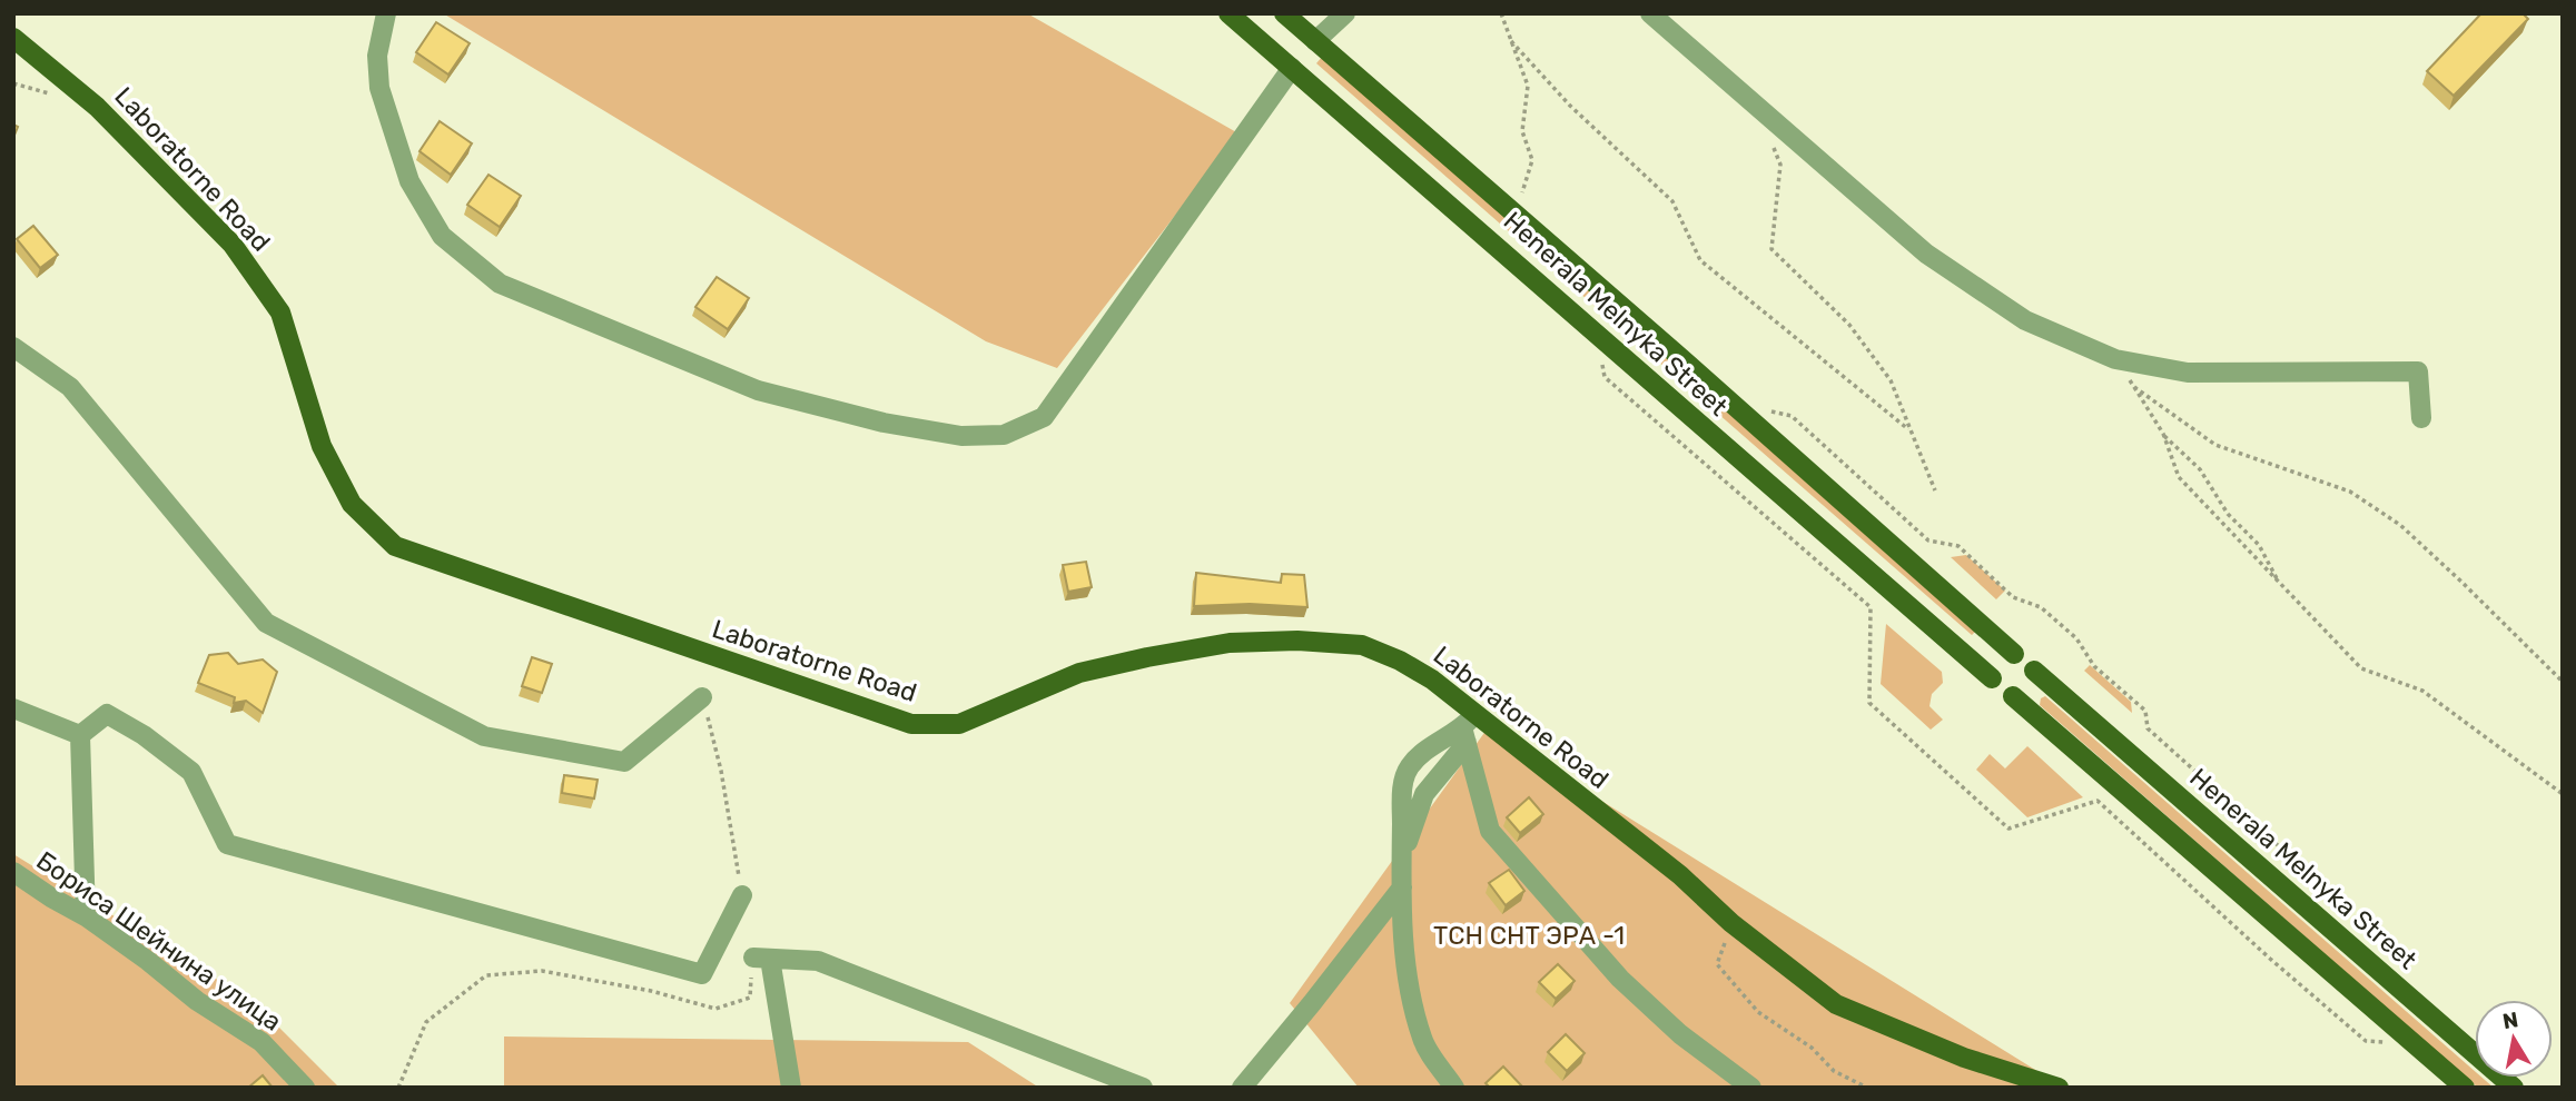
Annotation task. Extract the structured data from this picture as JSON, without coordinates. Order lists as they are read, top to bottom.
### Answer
{
  "streets": {
    "main road": ["Laboratorne Road", "Henerala Melnyka Street"],
    "street": ["Бориса Шейнина улица"]
  },
  "parks": ["ТСН СНТ ЭРА -1"],
  "north": "top"
}
